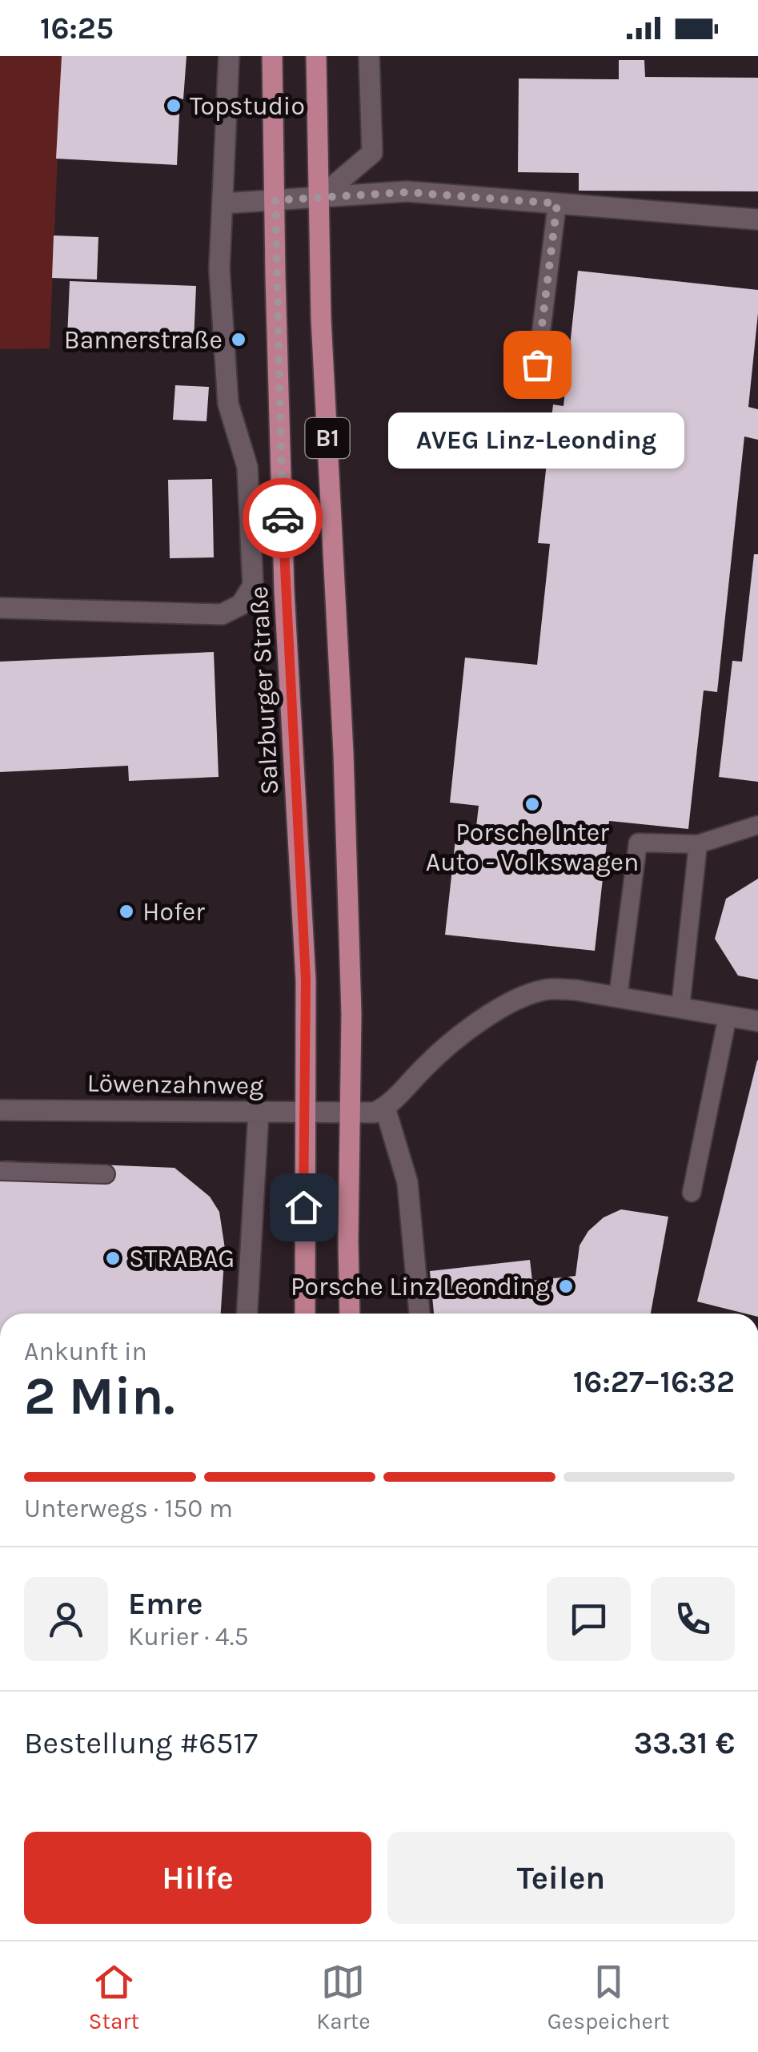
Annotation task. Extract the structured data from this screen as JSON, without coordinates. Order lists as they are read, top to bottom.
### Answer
{
  "streets": {
    "main road": ["B1", "Salzburger Straße"],
    "street": ["Löwenzahnweg"]
  },
  "crossings": [
    ["B1", "Löwenzahnweg"],
    ["Salzburger Straße", "Löwenzahnweg"]
  ],
  "places": [
    "Topstudio",
    "Bannerstraße",
    "AVEG Linz-Leonding",
    "Porsche Inter Auto - Volkswagen",
    "Hofer",
    "STRABAG",
    "Porsche Linz Leonding"
  ],
  "page": {
    "status": "16:25",
    "bubble": "AVEG Linz-Leonding",
    "heading": ["2 Min.", "Ankunft in", "16:27–16:32"],
    "panel": [
      "Emre",
      "Kurier · 4.5",
      "Bestellung #6517",
      "33.31 €"
    ],
    "bar": "Unterwegs · 150 m",
    "buttons": ["Hilfe", "Teilen"],
    "tabs": ["Start", "Karte", "Gespeichert"]
  }
}
